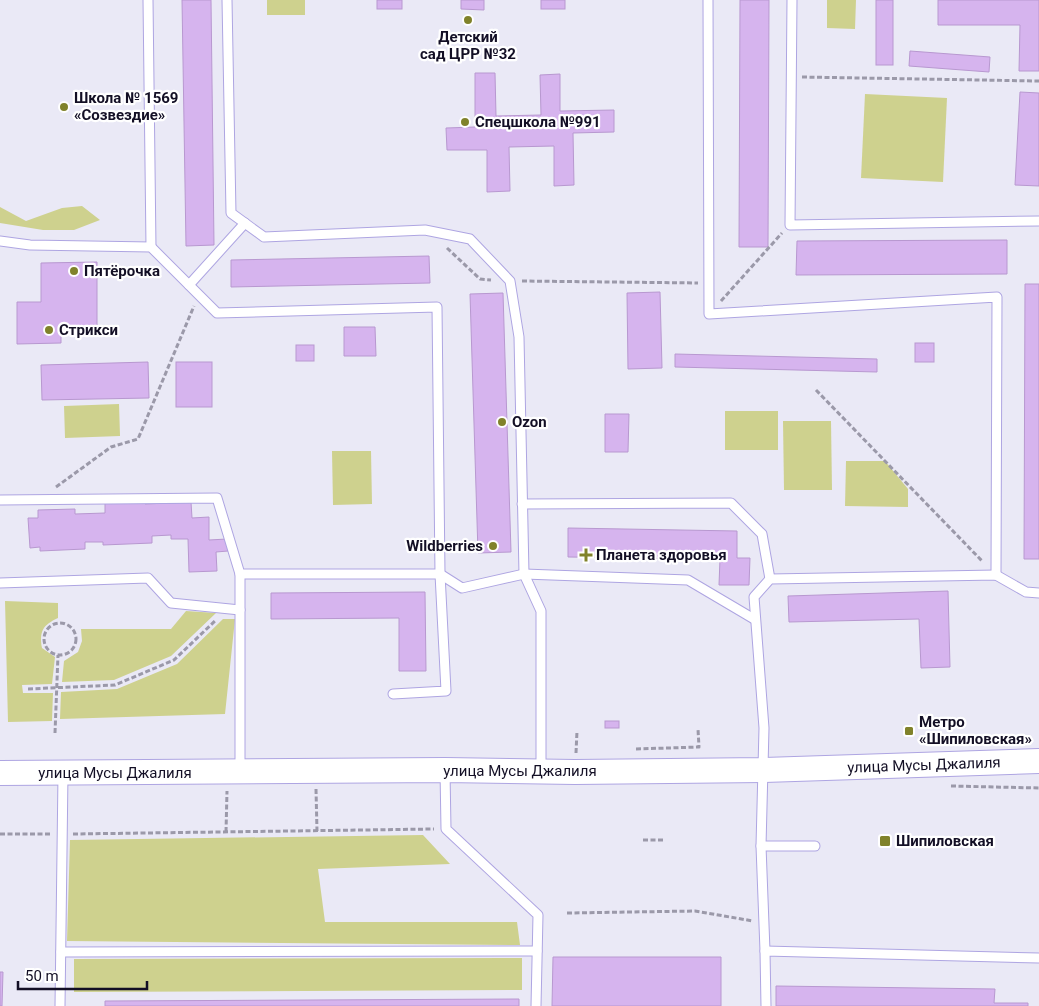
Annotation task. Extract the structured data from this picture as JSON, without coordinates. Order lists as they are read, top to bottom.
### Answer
{
  "streets": {
    "main road": ["улица Мусы Джалиля"]
  },
  "places": {
    "other": [
      "Детский сад ЦРР №32",
      "Школа № 1569 «Созвездие»",
      "Спецшкола №991",
      "Пятёрочка",
      "Стрикси",
      "Ozon",
      "Wildberries"
    ],
    "health": ["Планета здоровья"],
    "transit": ["Метро «Шипиловская»", "Шипиловская"]
  },
  "scale_bar": "50 m"
}
